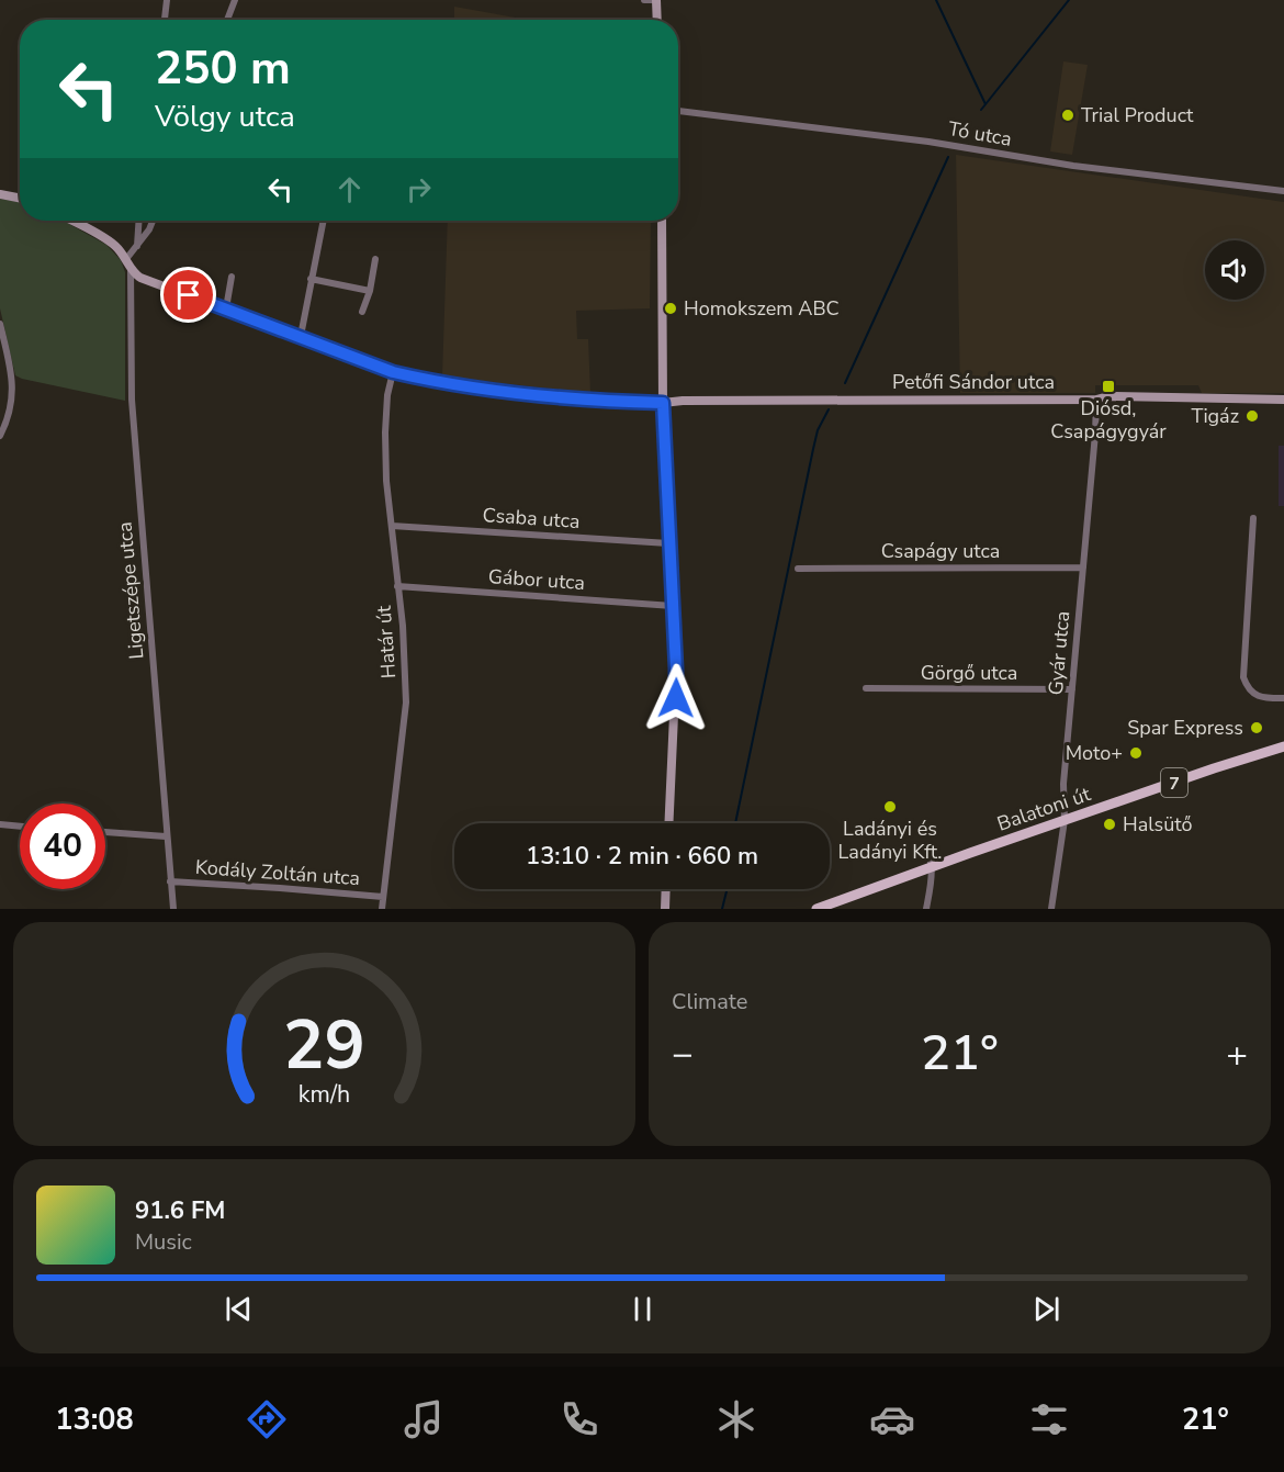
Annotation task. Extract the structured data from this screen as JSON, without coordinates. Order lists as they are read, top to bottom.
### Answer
{
  "streets": {
    "main road": ["7", "Balatoni út"],
    "street": [
      "Tó utca",
      "Petőfi Sándor utca",
      "Csaba utca",
      "Csapágy utca",
      "Gábor utca",
      "Ligetszépe utca",
      "Határ út",
      "Gyár utca",
      "Görgő utca",
      "Kodály Zoltán utca"
    ]
  },
  "crossings": [
    ["Petőfi Sándor utca", "Ligetszépe utca"],
    ["Petőfi Sándor utca", "Határ út"],
    ["Petőfi Sándor utca", "Gyár utca"],
    ["Csaba utca", "Határ út"],
    ["Csapágy utca", "Gyár utca"],
    ["Gábor utca", "Határ út"],
    ["Ligetszépe utca", "Kodály Zoltán utca"],
    ["Határ út", "Kodály Zoltán utca"],
    ["Gyár utca", "Görgő utca"],
    ["Gyár utca", "Balatoni út"]
  ],
  "places": {
    "other": [
      "Trial Product",
      "Homokszem ABC",
      "Tigáz",
      "Spar Express",
      "Moto+",
      "Ladányi és Ladányi Kft.",
      "Halsütő"
    ],
    "transit": ["Diósd, Csapágygyár"]
  },
  "page": {
    "turn": ["250 m", "Völgy utca"],
    "limit": "40",
    "trip": "13:10 · 2 min · 660 m",
    "tile": "Climate",
    "heat": ["−", "21°", "+"],
    "song": ["91.6 FM", "Music"],
    "tabs": ["13:08", "21°"],
    "gauge": ["29", "km/h"]
  }
}
